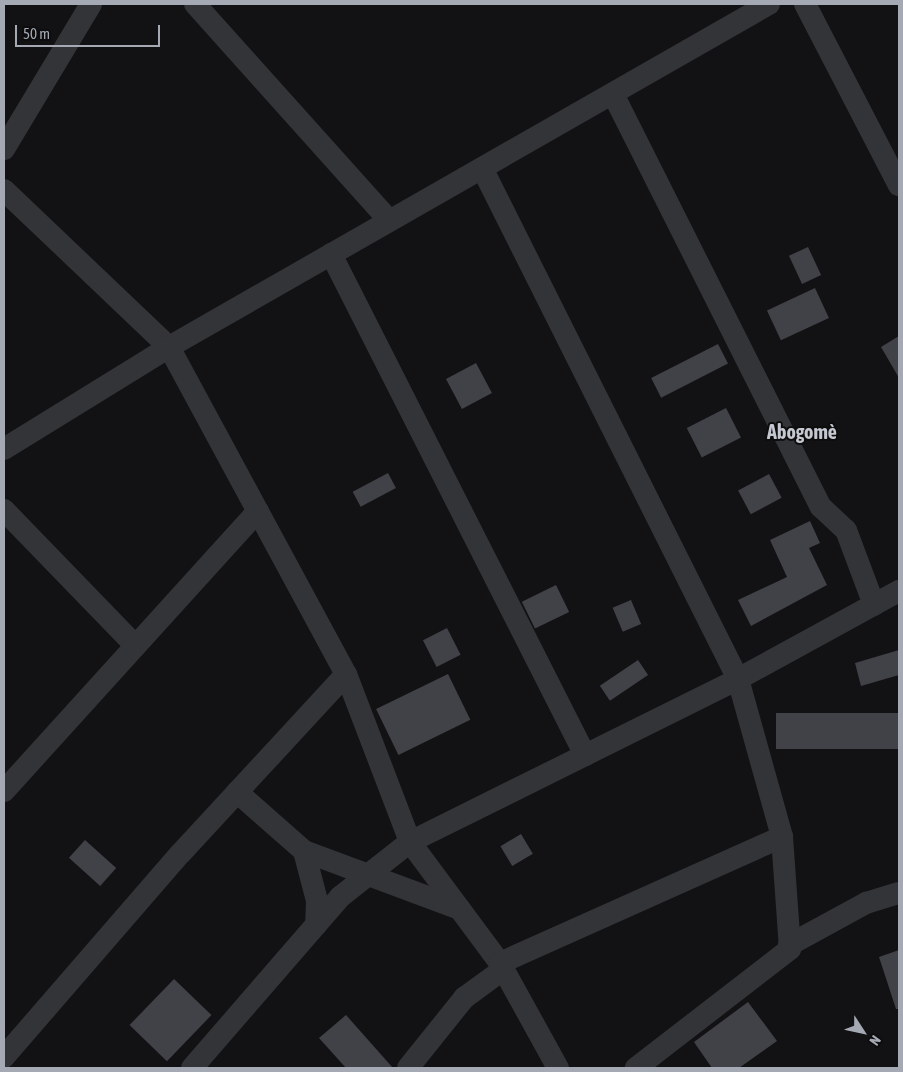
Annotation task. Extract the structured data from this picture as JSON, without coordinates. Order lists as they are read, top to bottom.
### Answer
{
  "districts": ["Abogomè"],
  "scale_bar": "50 m",
  "north": "bottom right"
}
